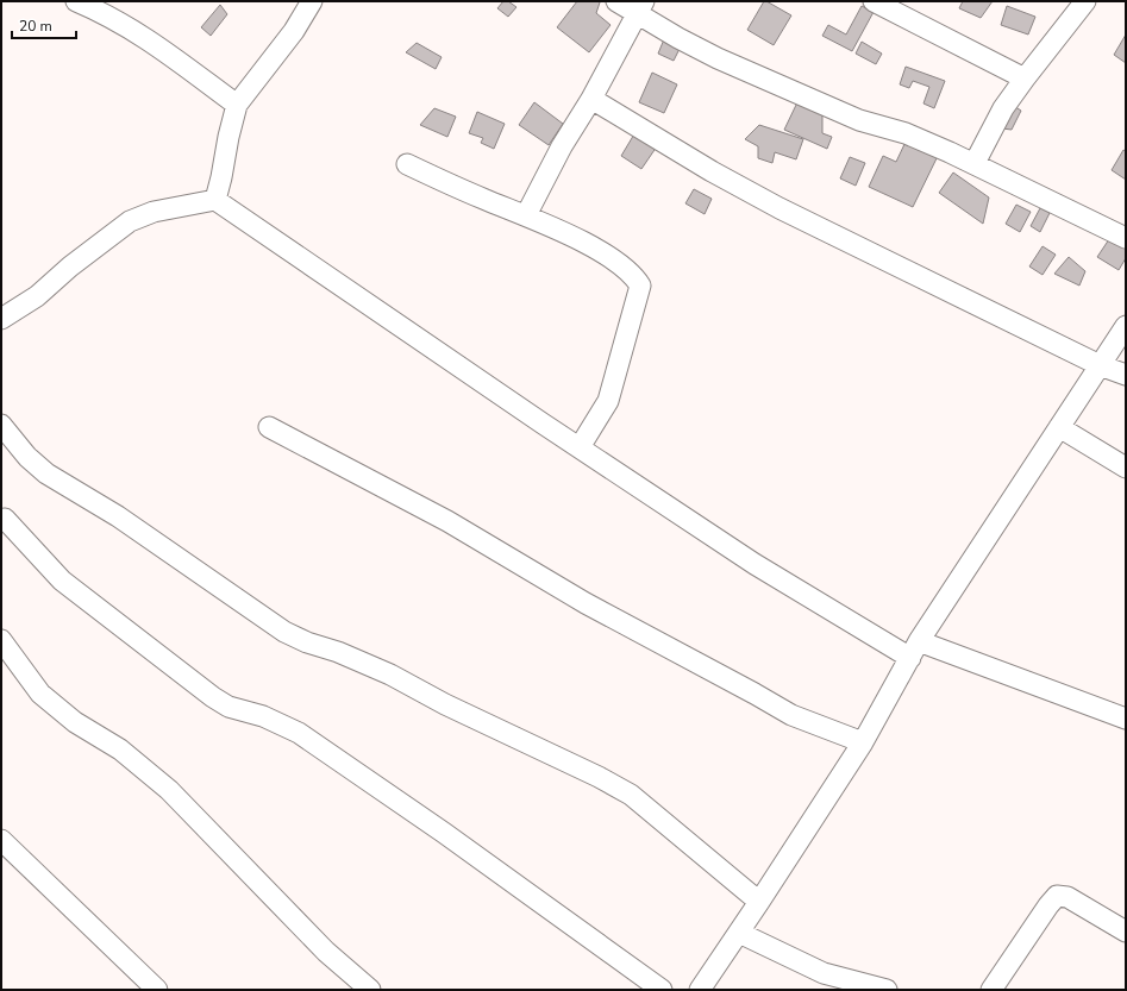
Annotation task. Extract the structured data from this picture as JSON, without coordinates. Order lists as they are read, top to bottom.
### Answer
{
  "scale_bar": "20 m"
}
